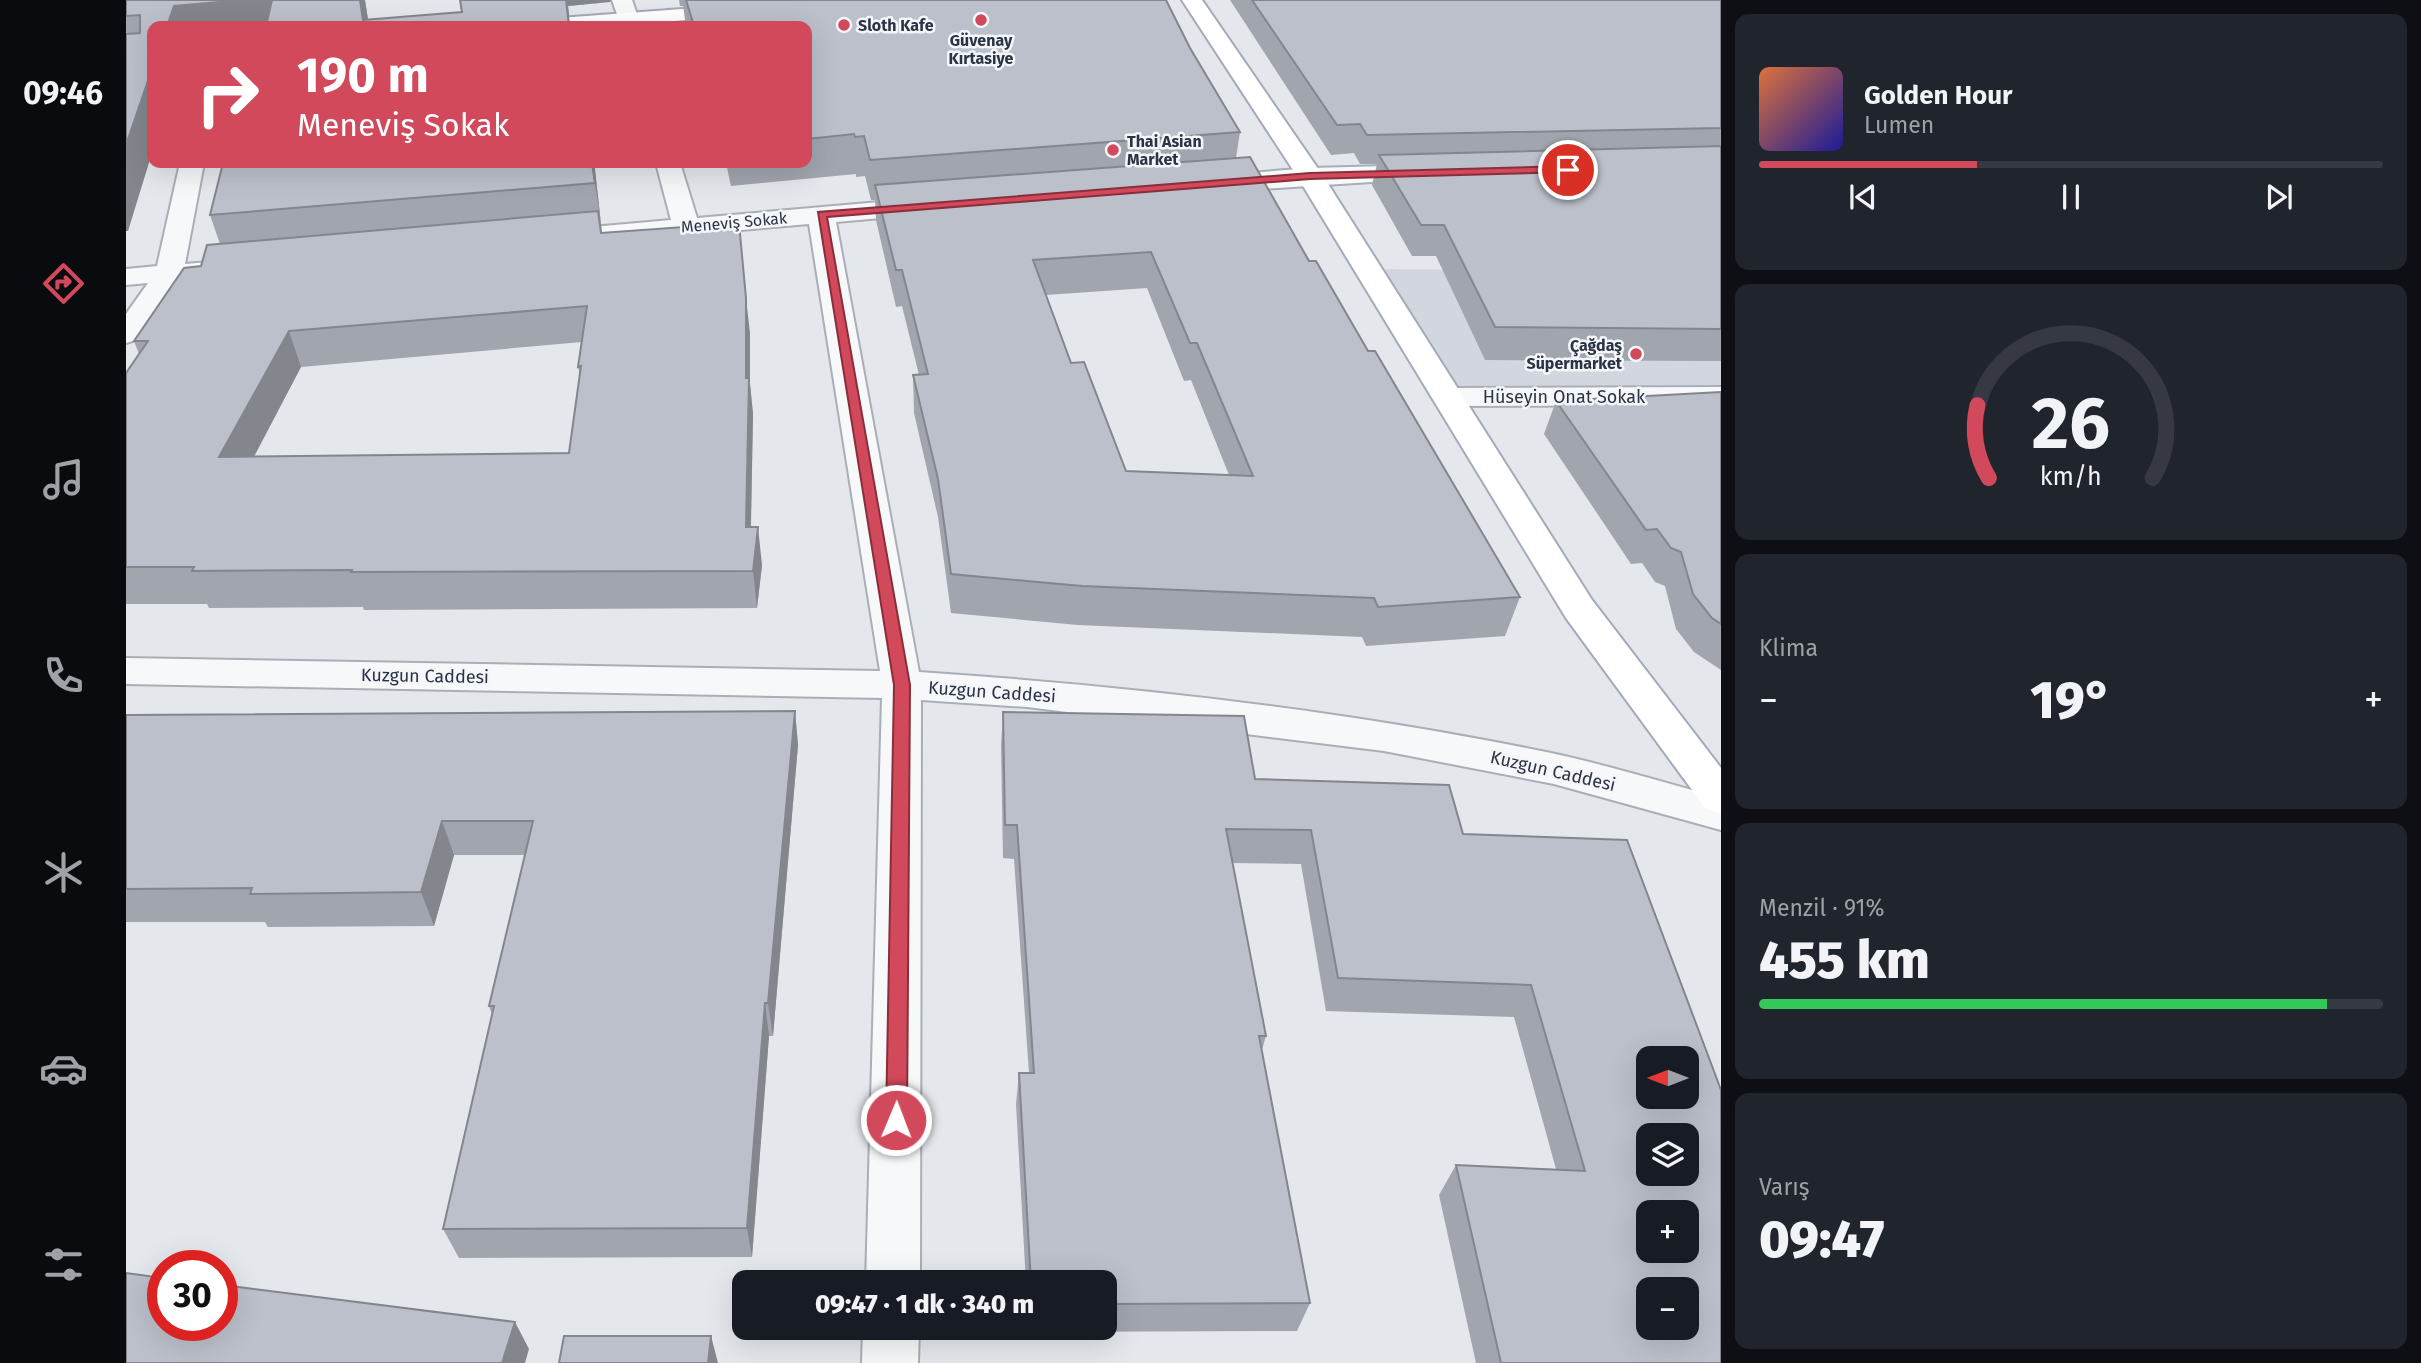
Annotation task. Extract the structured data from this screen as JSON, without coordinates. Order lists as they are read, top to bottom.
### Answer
{
  "streets": {
    "street": ["Meneviş Sokak", "Hüseyin Onat Sokak", "Kuzgun Caddesi"]
  },
  "places": [
    "Güvenay Kırtasiye",
    "Sloth Kafe",
    "Thai Asian Market",
    "Çağdaş Süpermarket"
  ],
  "north": "left",
  "page": {
    "tabs": "09:46",
    "turn": ["190 m", "Meneviş Sokak"],
    "song": ["Golden Hour", "Lumen"],
    "tile": [
      "Klima",
      ["Menzil · 91%", "455 km"],
      ["Varış", "09:47"]
    ],
    "heat": ["−", "19°", "+"],
    "map_buttons": ["+", "−"],
    "limit": "30",
    "trip": "09:47 · 1 dk · 340 m",
    "gauge": ["26", "km/h"]
  }
}
